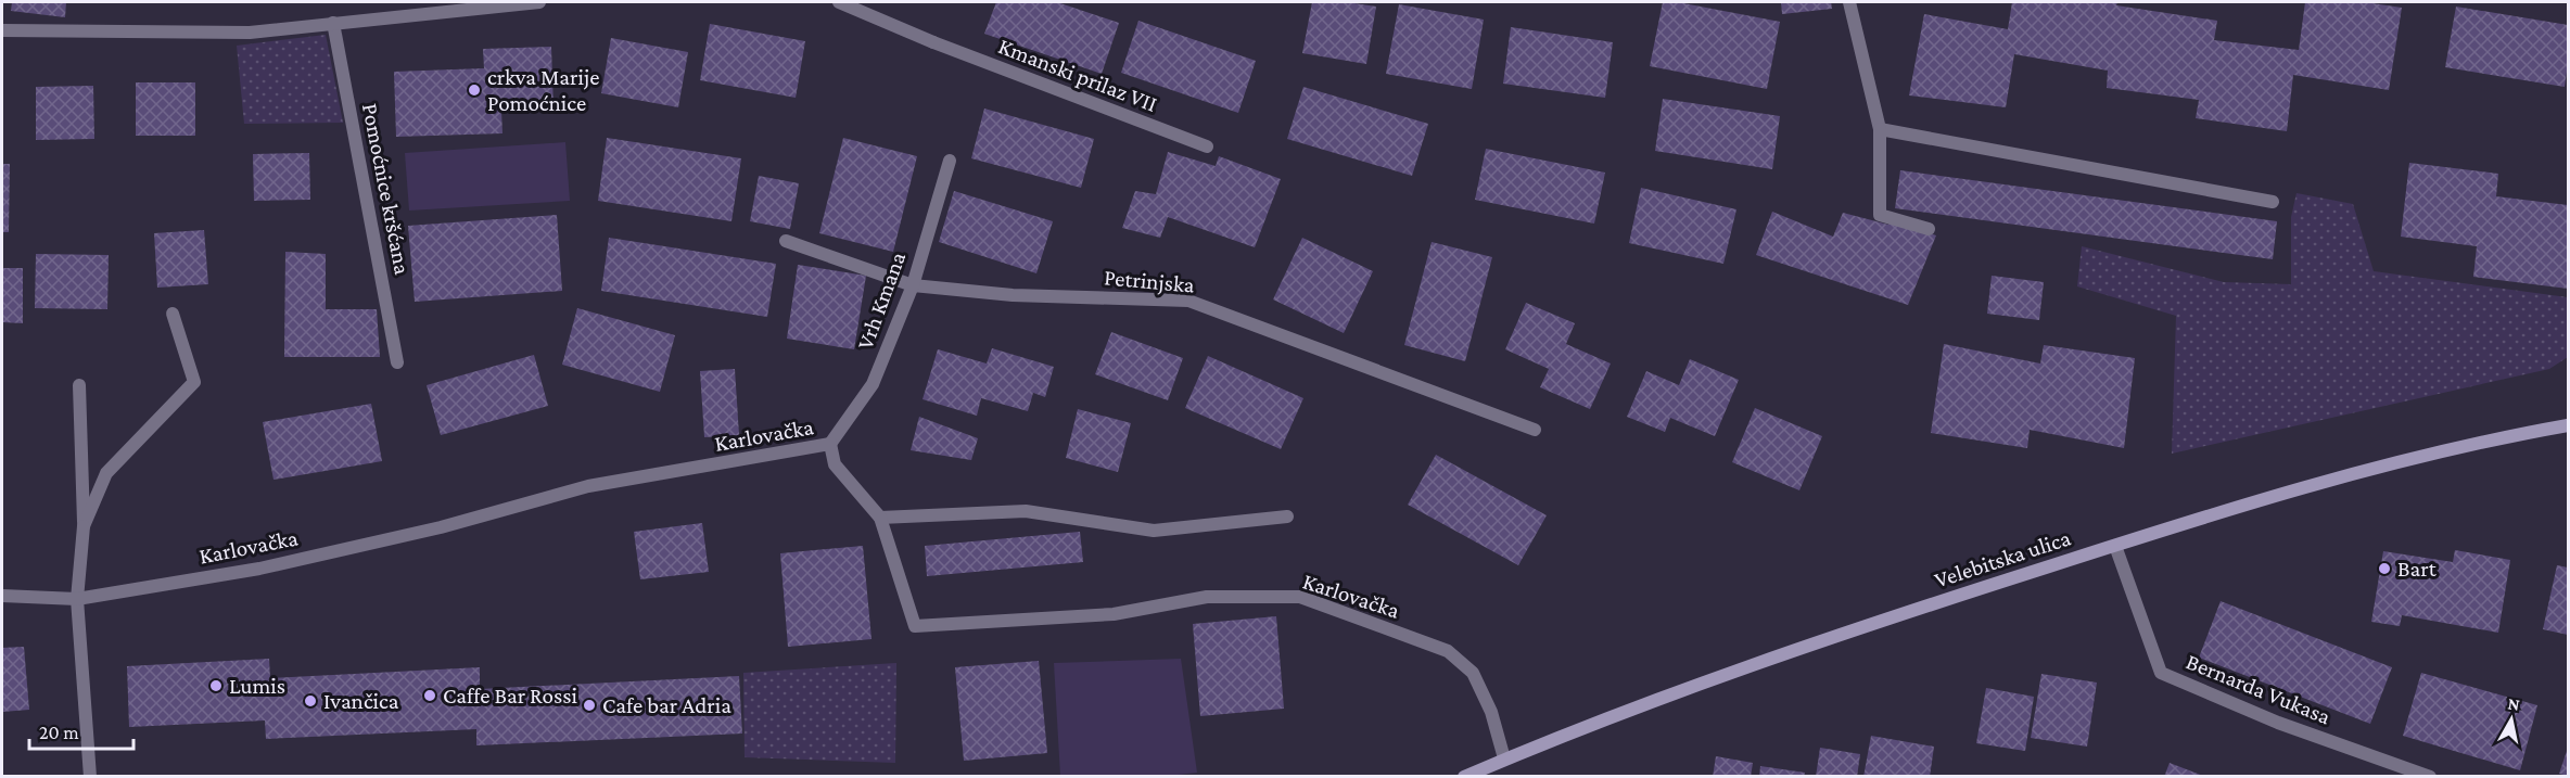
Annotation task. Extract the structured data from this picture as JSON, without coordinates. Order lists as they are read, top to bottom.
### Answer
{
  "streets": {
    "street": [
      "Kmanski prilaz VII",
      "Pomoćnice kršćana",
      "Petrinjska",
      "Vrh Kmana",
      "Karlovačka",
      "Velebitska ulica",
      "Bernarda Vukasa"
    ]
  },
  "crossings": [
    ["Petrinjska", "Vrh Kmana"],
    ["Vrh Kmana", "Karlovačka"],
    ["Karlovačka", "Velebitska ulica"],
    ["Velebitska ulica", "Bernarda Vukasa"]
  ],
  "places": [
    "crkva Marije Pomoćnice",
    "Bart",
    "Lumis",
    "Caffe Bar Rossi",
    "Ivančica",
    "Cafe bar Adria"
  ],
  "scale_bar": "20 m",
  "north": "top"
}
